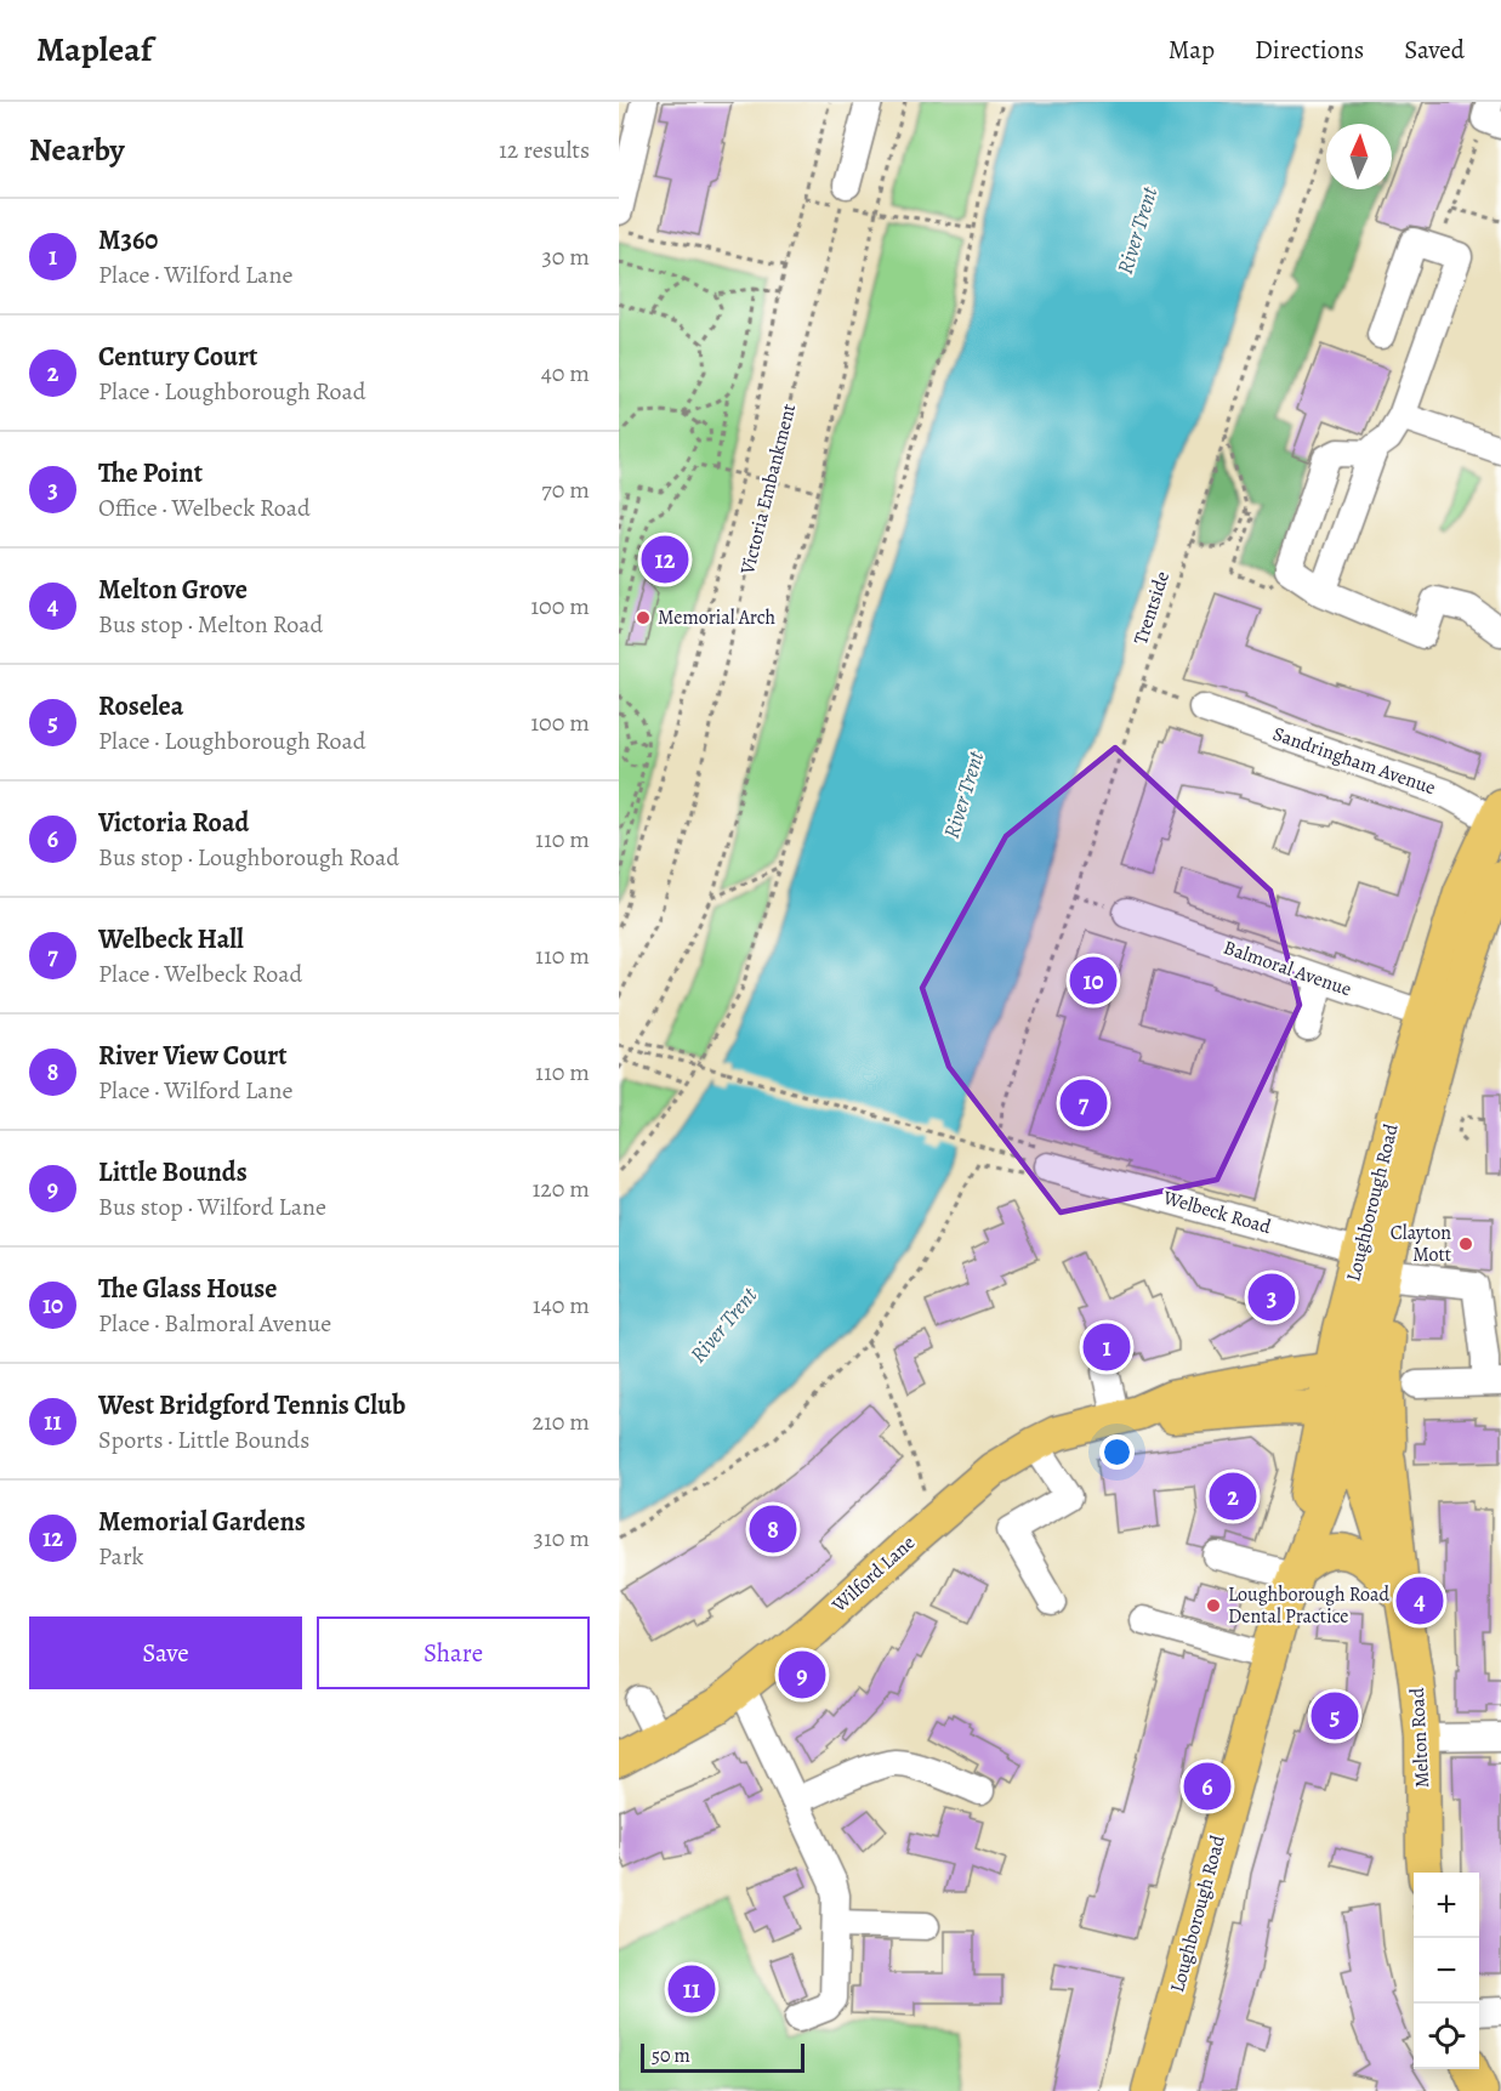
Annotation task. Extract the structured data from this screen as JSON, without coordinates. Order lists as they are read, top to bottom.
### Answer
{
  "streets": {
    "main road": ["Loughborough Road", "Wilford Lane", "Melton Road"],
    "street": ["Sandringham Avenue", "Balmoral Avenue", "Welbeck Road"],
    "path": ["Victoria Embankment", "Trentside"]
  },
  "crossings": [
    ["Trentside", "Welbeck Road"],
    ["Sandringham Avenue", "Loughborough Road"],
    ["Balmoral Avenue", "Loughborough Road"],
    ["Loughborough Road", "Welbeck Road"],
    ["Loughborough Road", "Wilford Lane"],
    ["Loughborough Road", "Melton Road"],
    ["Wilford Lane", "Melton Road"]
  ],
  "water": ["River Trent"],
  "places": ["Memorial Arch", "Clayton Mott", "Loughborough Road Dental Practice"],
  "scale_bar": "50 m",
  "north": "top",
  "page": {
    "header": "Mapleaf",
    "nav": ["Map", "Directions", "Saved"],
    "heading": ["Nearby", "12 results"],
    "list": [
      {
        "mark": "1",
        "name": "M360",
        "note": "Place · Wilford Lane",
        "value": "30 m"
      },
      {
        "mark": "2",
        "name": "Century Court",
        "note": "Place · Loughborough Road",
        "value": "40 m"
      },
      {
        "mark": "3",
        "name": "The Point",
        "note": "Office · Welbeck Road",
        "value": "70 m"
      },
      {
        "mark": "4",
        "name": "Melton Grove",
        "note": "Bus stop · Melton Road",
        "value": "100 m"
      },
      {
        "mark": "5",
        "name": "Roselea",
        "note": "Place · Loughborough Road",
        "value": "100 m"
      },
      {
        "mark": "6",
        "name": "Victoria Road",
        "note": "Bus stop · Loughborough Road",
        "value": "110 m"
      },
      {
        "mark": "7",
        "name": "Welbeck Hall",
        "note": "Place · Welbeck Road",
        "value": "110 m"
      },
      {
        "mark": "8",
        "name": "River View Court",
        "note": "Place · Wilford Lane",
        "value": "110 m"
      },
      {
        "mark": "9",
        "name": "Little Bounds",
        "note": "Bus stop · Wilford Lane",
        "value": "120 m"
      },
      {
        "mark": "10",
        "name": "The Glass House",
        "note": "Place · Balmoral Avenue",
        "value": "140 m"
      },
      {
        "mark": "11",
        "name": "West Bridgford Tennis Club",
        "note": "Sports · Little Bounds",
        "value": "210 m"
      },
      {
        "mark": "12",
        "name": "Memorial Gardens",
        "note": "Park",
        "value": "310 m"
      }
    ],
    "pins": [
      "12",
      "10",
      "7",
      "3",
      "1",
      "2",
      "8",
      "4",
      "9",
      "5",
      "6",
      "11"
    ],
    "buttons": ["Save", "Share"],
    "map_buttons": ["+", "−"],
    "scale": "50 m"
  }
}
